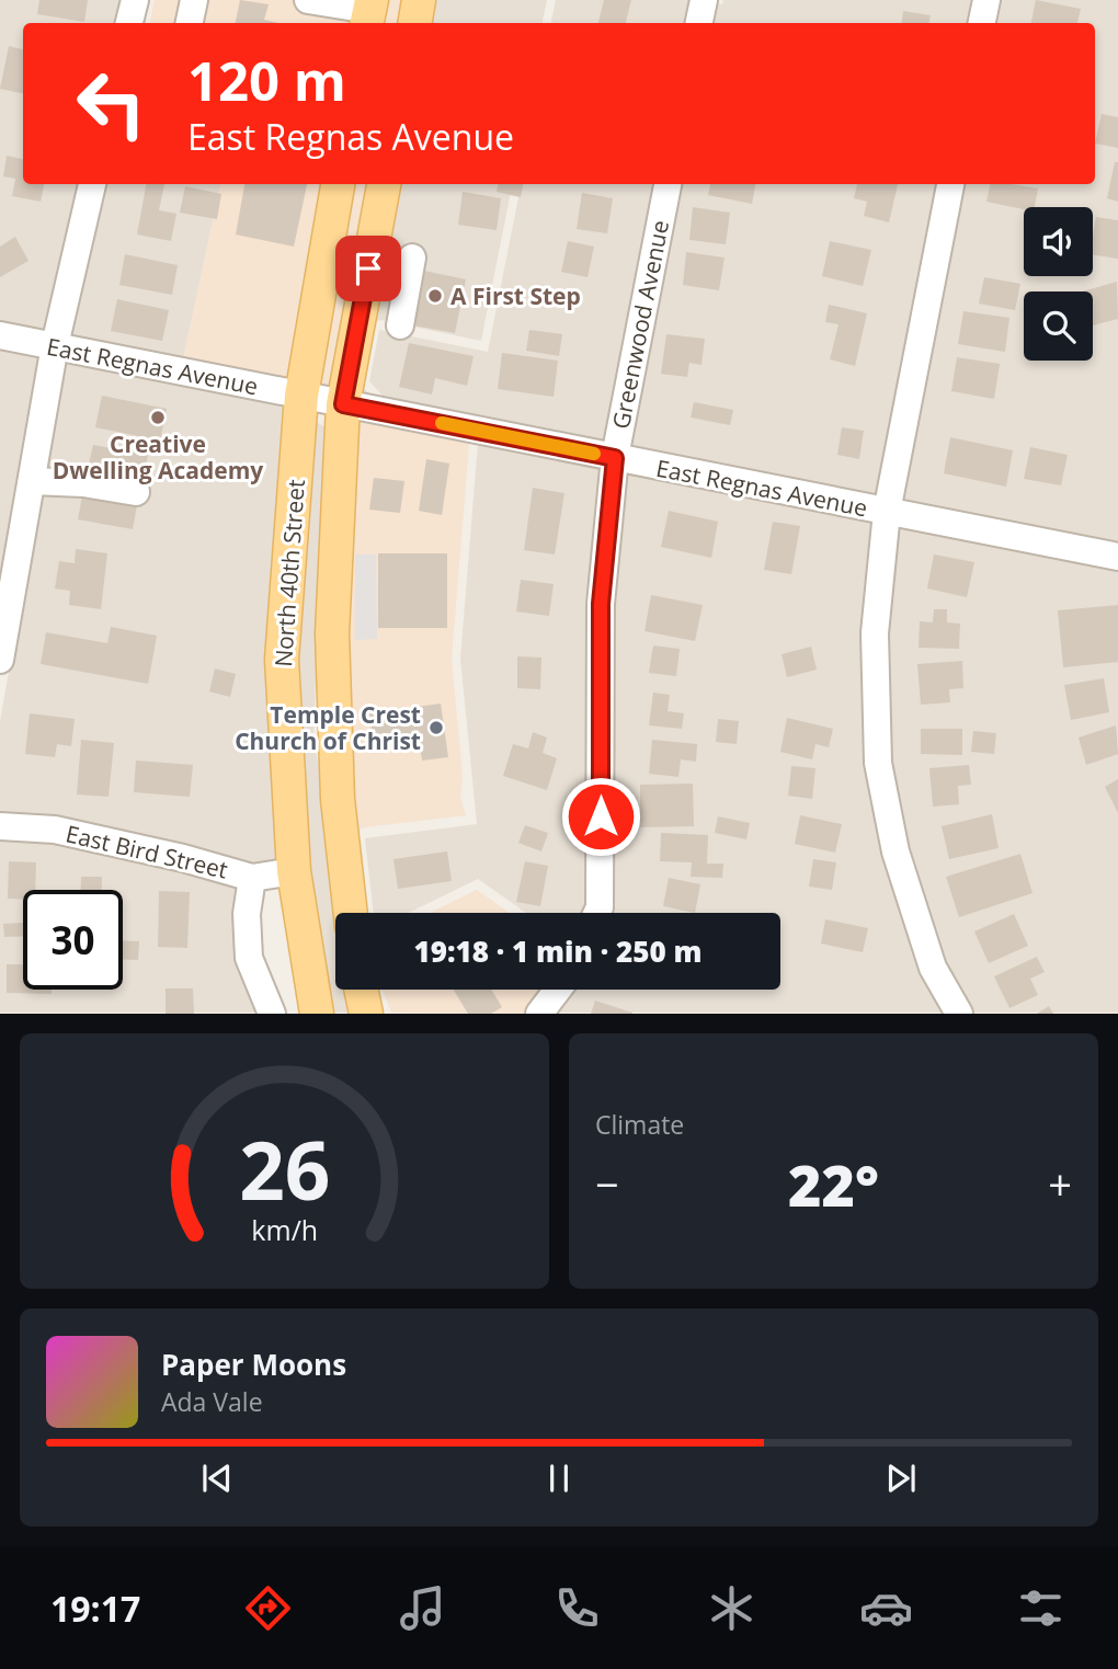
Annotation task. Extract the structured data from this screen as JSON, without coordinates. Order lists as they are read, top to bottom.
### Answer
{
  "streets": {
    "main road": ["North 40th Street"],
    "street": ["Greenwood Avenue", "East Regnas Avenue", "East Bird Street"]
  },
  "crossings": [
    ["Greenwood Avenue", "East Regnas Avenue"],
    ["East Regnas Avenue", "North 40th Street"],
    ["North 40th Street", "East Bird Street"]
  ],
  "places": ["A First Step", "Creative Dwelling Academy", "Temple Crest Church of Christ"],
  "page": {
    "turn": ["120 m", "East Regnas Avenue"],
    "limit": "30",
    "trip": "19:18 · 1 min · 250 m",
    "tile": "Climate",
    "heat": ["−", "22°", "+"],
    "song": ["Paper Moons", "Ada Vale"],
    "tabs": "19:17",
    "gauge": ["26", "km/h"]
  }
}
